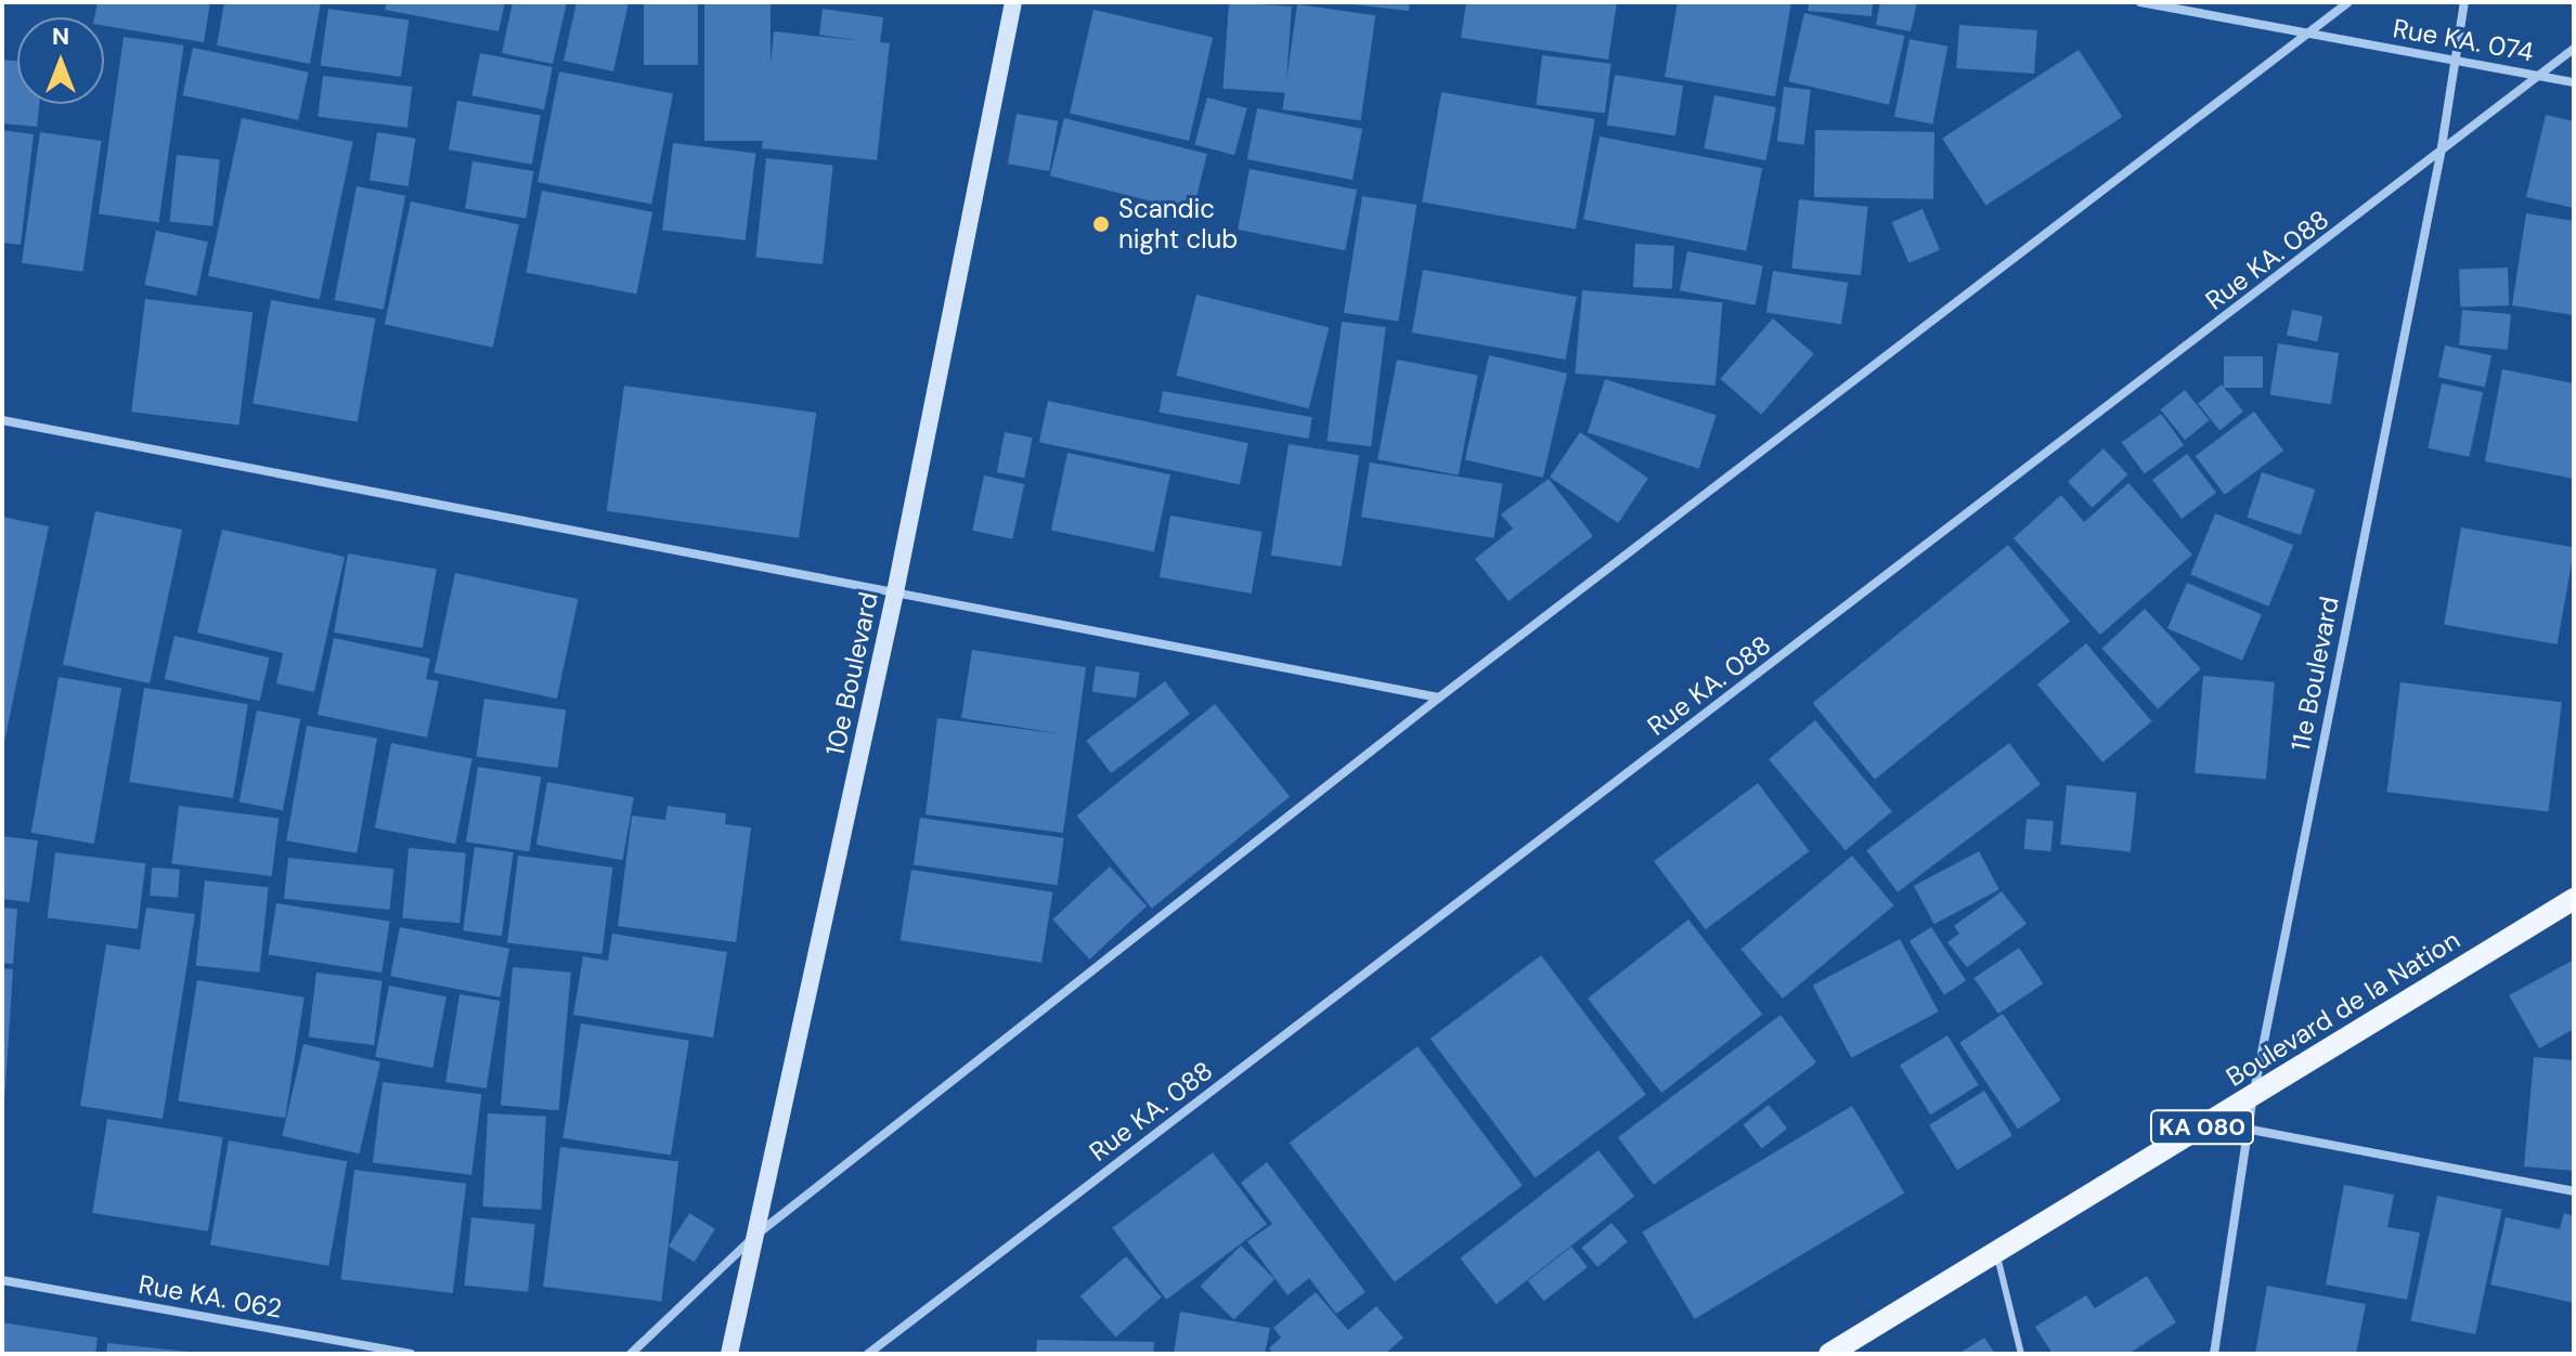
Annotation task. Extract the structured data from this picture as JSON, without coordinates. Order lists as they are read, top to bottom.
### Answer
{
  "streets": {
    "main road": ["10e Boulevard", "Boulevard de la Nation", "KA 080"],
    "street": [
      "Rue KA. 074",
      "Rue KA. 088",
      "11e Boulevard",
      "Rue KA. 062"
    ]
  },
  "crossings": [
    ["Rue KA. 074", "Rue KA. 088"],
    ["Rue KA. 074", "11e Boulevard"],
    ["Rue KA. 088", "11e Boulevard"],
    ["11e Boulevard", "Boulevard de la Nation"]
  ],
  "places": ["Scandic night club"],
  "north": "top"
}
